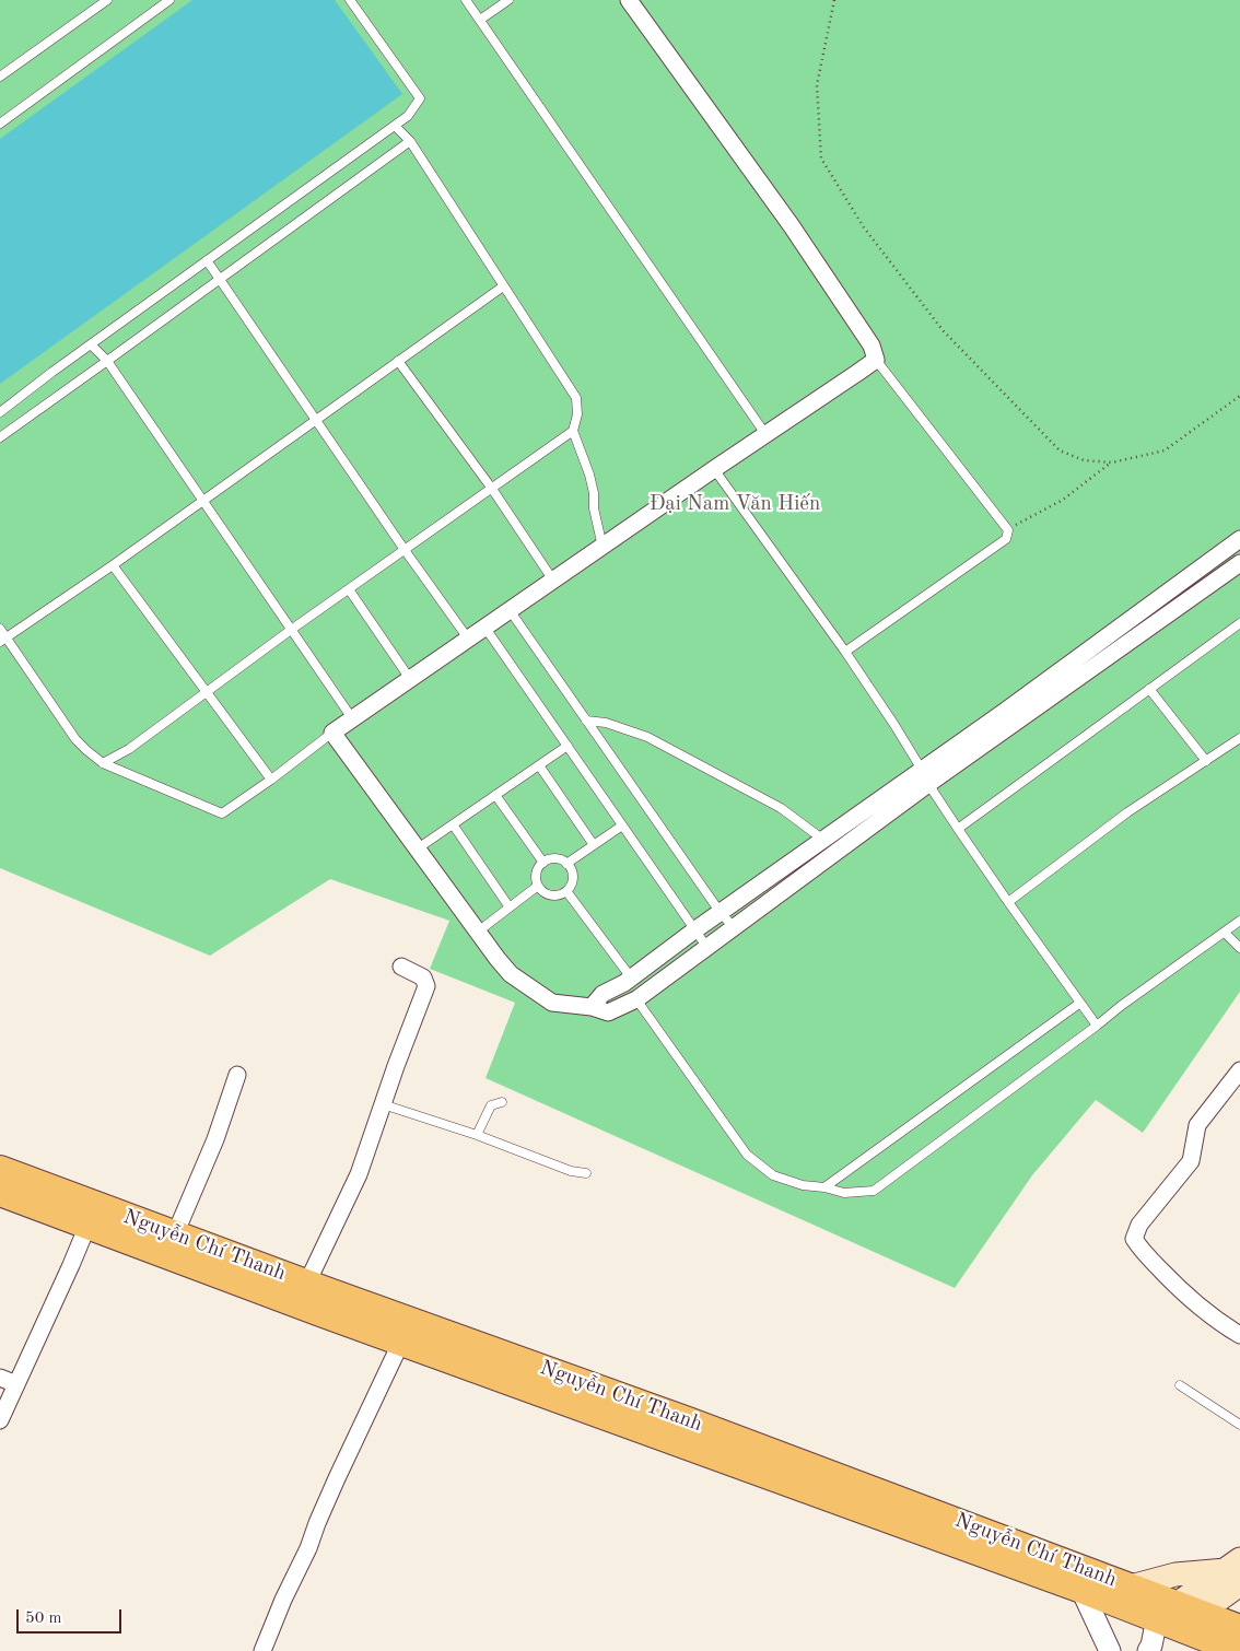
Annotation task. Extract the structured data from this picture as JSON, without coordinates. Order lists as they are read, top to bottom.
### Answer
{
  "streets": {
    "main road": ["Nguyễn Chí Thanh"]
  },
  "parks": ["Đại Nam Văn Hiến"],
  "scale_bar": "50 m"
}
